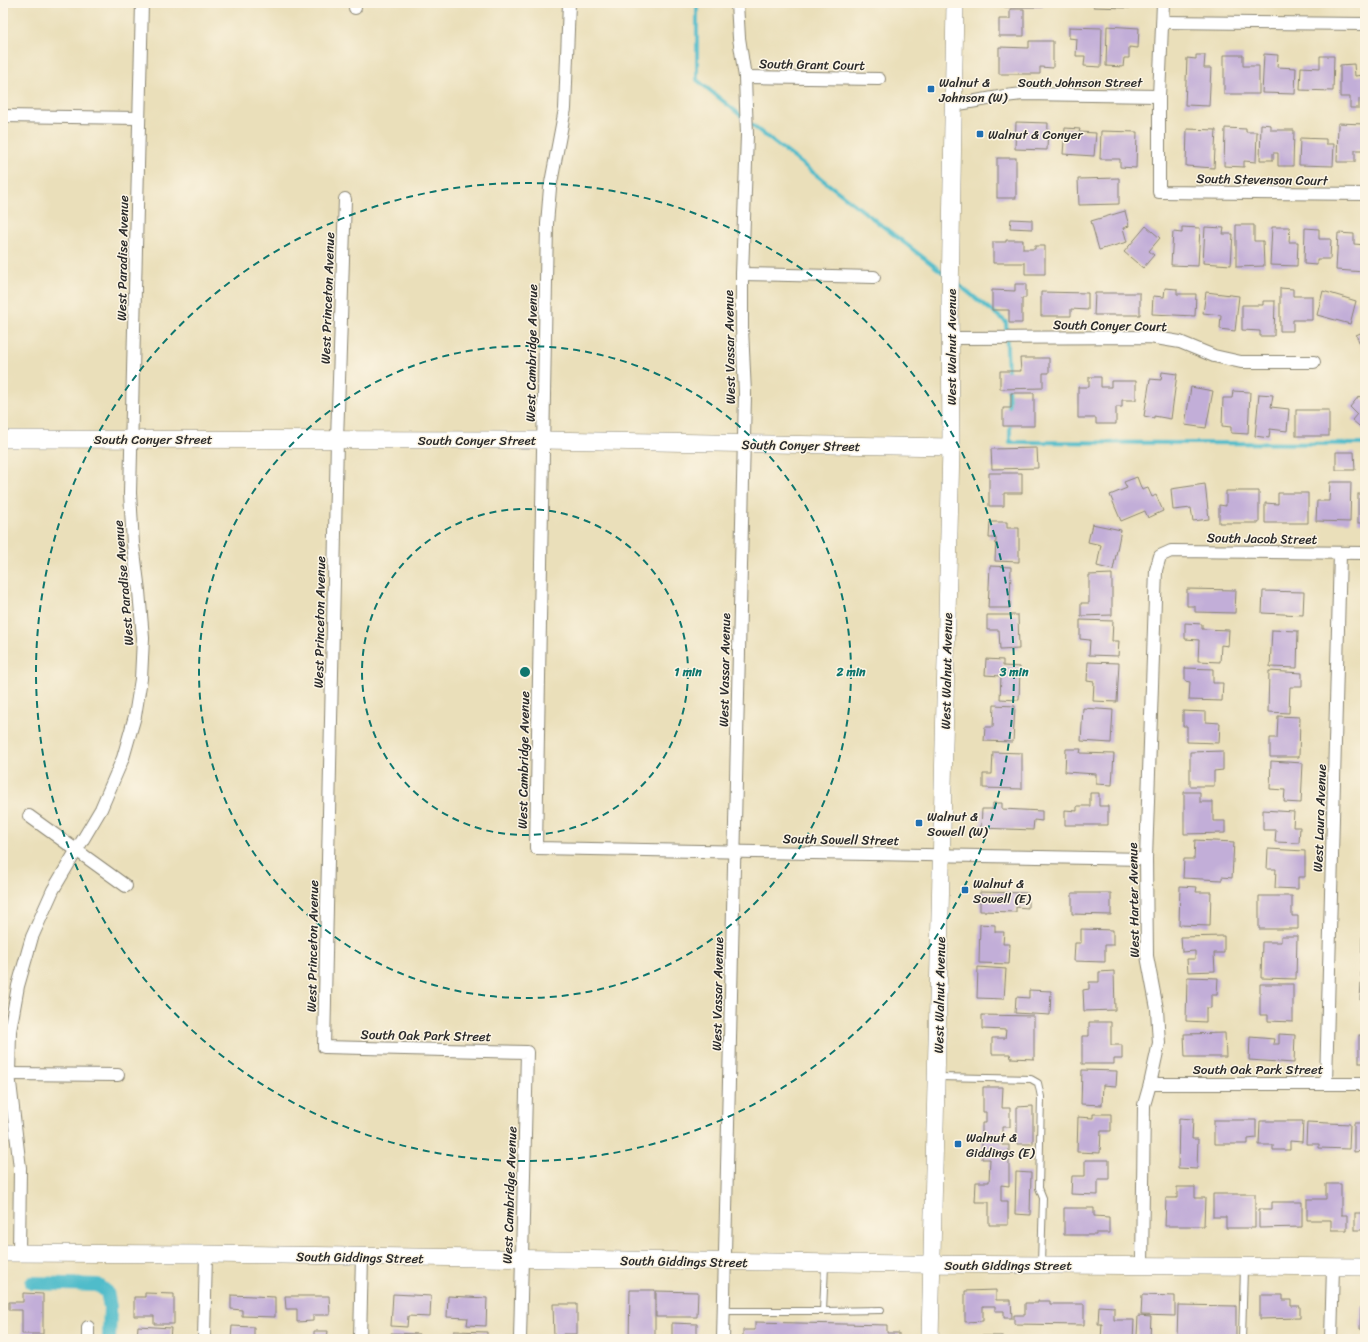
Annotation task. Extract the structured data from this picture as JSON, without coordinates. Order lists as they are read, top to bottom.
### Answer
{
  "streets": {
    "street": [
      "South Grant Court",
      "South Johnson Street",
      "South Stevenson Court",
      "West Paradise Avenue",
      "West Princeton Avenue",
      "South Conyer Court",
      "West Vassar Avenue",
      "West Walnut Avenue",
      "West Cambridge Avenue",
      "South Conyer Street",
      "South Jacob Street",
      "West Laura Avenue",
      "South Sowell Street",
      "West Harter Avenue",
      "South Oak Park Street",
      "South Giddings Street"
    ]
  },
  "crossings": [
    ["South Grant Court", "West Vassar Avenue"],
    ["South Johnson Street", "South Stevenson Court"],
    ["South Johnson Street", "West Walnut Avenue"],
    ["West Paradise Avenue", "South Conyer Street"],
    ["West Paradise Avenue", "South Giddings Street"],
    ["West Princeton Avenue", "South Conyer Street"],
    ["West Princeton Avenue", "South Oak Park Street"],
    ["South Conyer Court", "West Walnut Avenue"],
    ["West Vassar Avenue", "South Conyer Street"],
    ["West Vassar Avenue", "South Sowell Street"],
    ["West Vassar Avenue", "South Giddings Street"],
    ["West Walnut Avenue", "South Conyer Street"],
    ["West Walnut Avenue", "South Sowell Street"],
    ["West Walnut Avenue", "South Giddings Street"],
    ["West Cambridge Avenue", "South Conyer Street"],
    ["West Cambridge Avenue", "South Sowell Street"],
    ["West Cambridge Avenue", "South Oak Park Street"],
    ["West Cambridge Avenue", "South Giddings Street"],
    ["South Jacob Street", "West Laura Avenue"],
    ["South Jacob Street", "West Harter Avenue"],
    ["West Laura Avenue", "South Oak Park Street"],
    ["South Sowell Street", "West Harter Avenue"],
    ["West Harter Avenue", "South Oak Park Street"],
    ["West Harter Avenue", "South Giddings Street"]
  ],
  "places": {
    "transit": [
      "Walnut & Johnson (W)",
      "Walnut & Conyer",
      "Walnut & Sowell (W)",
      "Walnut & Sowell (E)",
      "Walnut & Giddings (E)"
    ]
  },
  "rings": ["1 min", "2 min", "3 min"]
}
